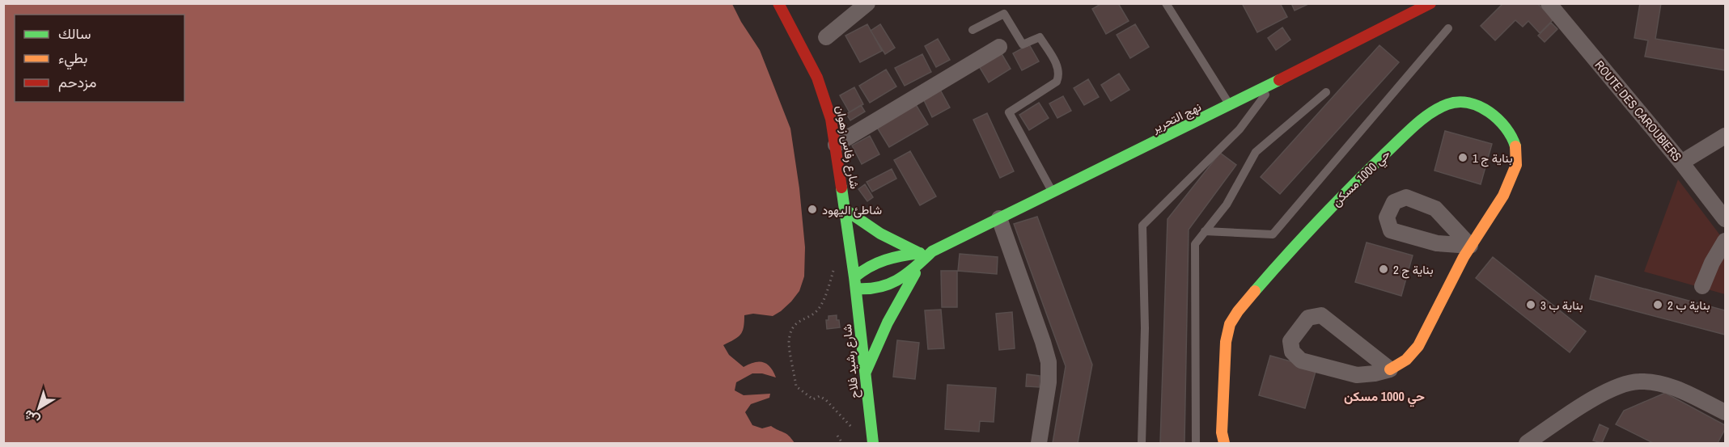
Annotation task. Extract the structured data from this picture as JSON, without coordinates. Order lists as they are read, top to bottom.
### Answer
{
  "streets": {
    "street": [
      "ROUTE DES CAROUBIERS",
      "نهج التحرير",
      "شارع رفاس زهوان",
      "حي 1000 مسكن",
      "شارع رشيد فلاح"
    ]
  },
  "crossings": [
    ["نهج التحرير", "شارع رفاس زهوان"],
    ["نهج التحرير", "شارع رشيد فلاح"],
    ["شارع رفاس زهوان", "شارع رشيد فلاح"]
  ],
  "districts": ["حي 1000 مسكن"],
  "places": [
    "بناية ج 1",
    "شاطئ اليهود",
    "بناية ج 2",
    "بناية ب 3",
    "بناية ب 2"
  ],
  "legend": ["سالك", "بطيء", "مزدحم"],
  "north": "bottom left"
}
